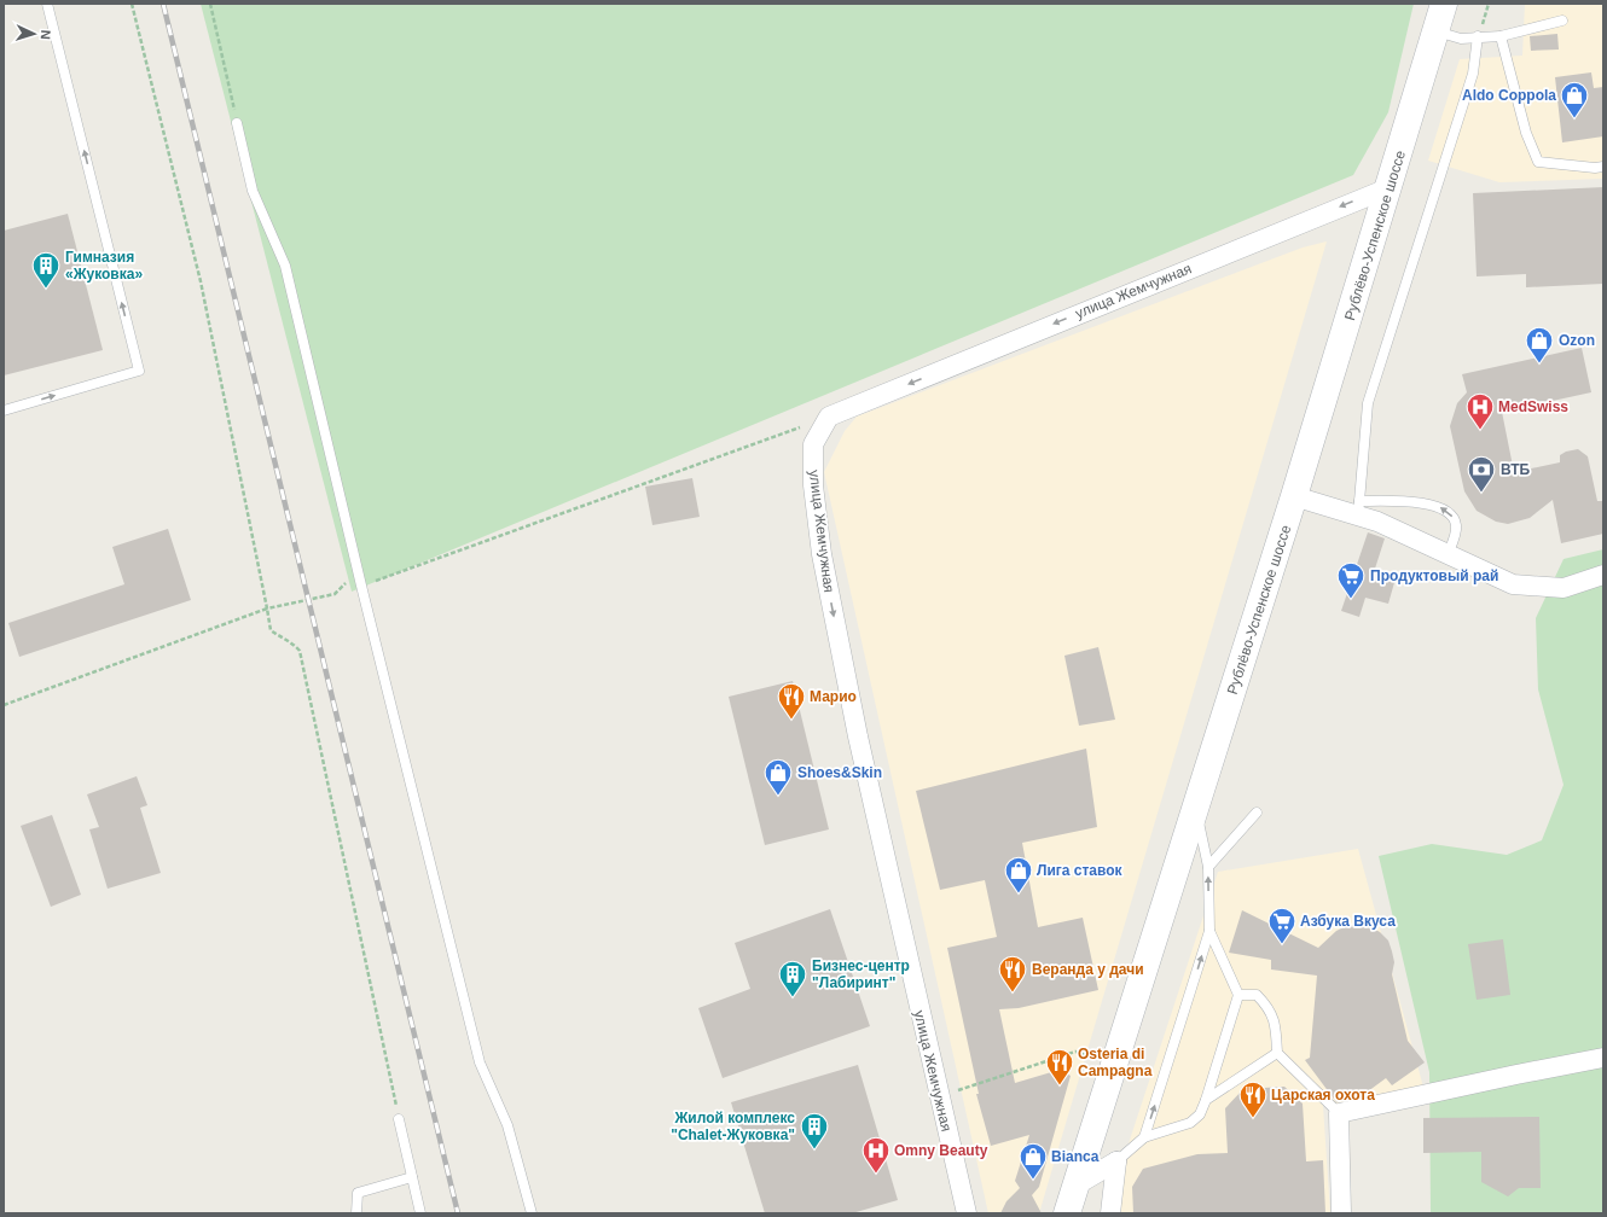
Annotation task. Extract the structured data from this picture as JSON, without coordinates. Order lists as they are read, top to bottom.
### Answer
{
  "streets": {
    "main road": ["Рублёво-Успенское шоссе"],
    "street": ["улица Жемчужная"]
  },
  "crossings": [
    ["Рублёво-Успенское шоссе", "улица Жемчужная"]
  ],
  "places": {
    "shop": [
      "Aldo Coppola",
      "Ozon",
      "Shoes&Skin",
      "Лига ставок",
      "Bianca"
    ],
    "building": ["Гимназия «Жуковка»", "Бизнес-центр \"Лабиринт\"", "Жилой комплекс \"Chalet-Жуковка\""],
    "hospital": ["MedSwiss", "Omny Beauty"],
    "bank": ["ВТБ"],
    "supermarket": ["Продуктовый рай", "Азбука Вкуса"],
    "restaurant": [
      "Марио",
      "Веранда у дачи",
      "Osteria di Campagna",
      "Царская охота"
    ]
  },
  "north": "right"
}
